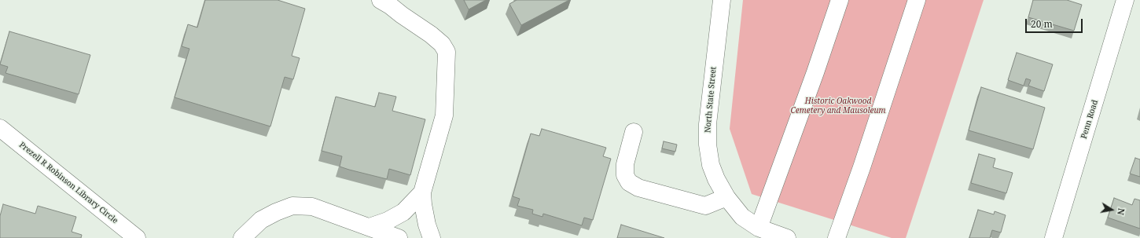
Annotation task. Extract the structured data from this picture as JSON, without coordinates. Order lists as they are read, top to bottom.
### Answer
{
  "streets": {
    "street": ["North State Street", "Penn Road", "Prezell R Robinson Library Circle"]
  },
  "parks": ["Historic Oakwood Cemetery and Mausoleum"],
  "scale_bar": "20 m",
  "north": "right"
}
